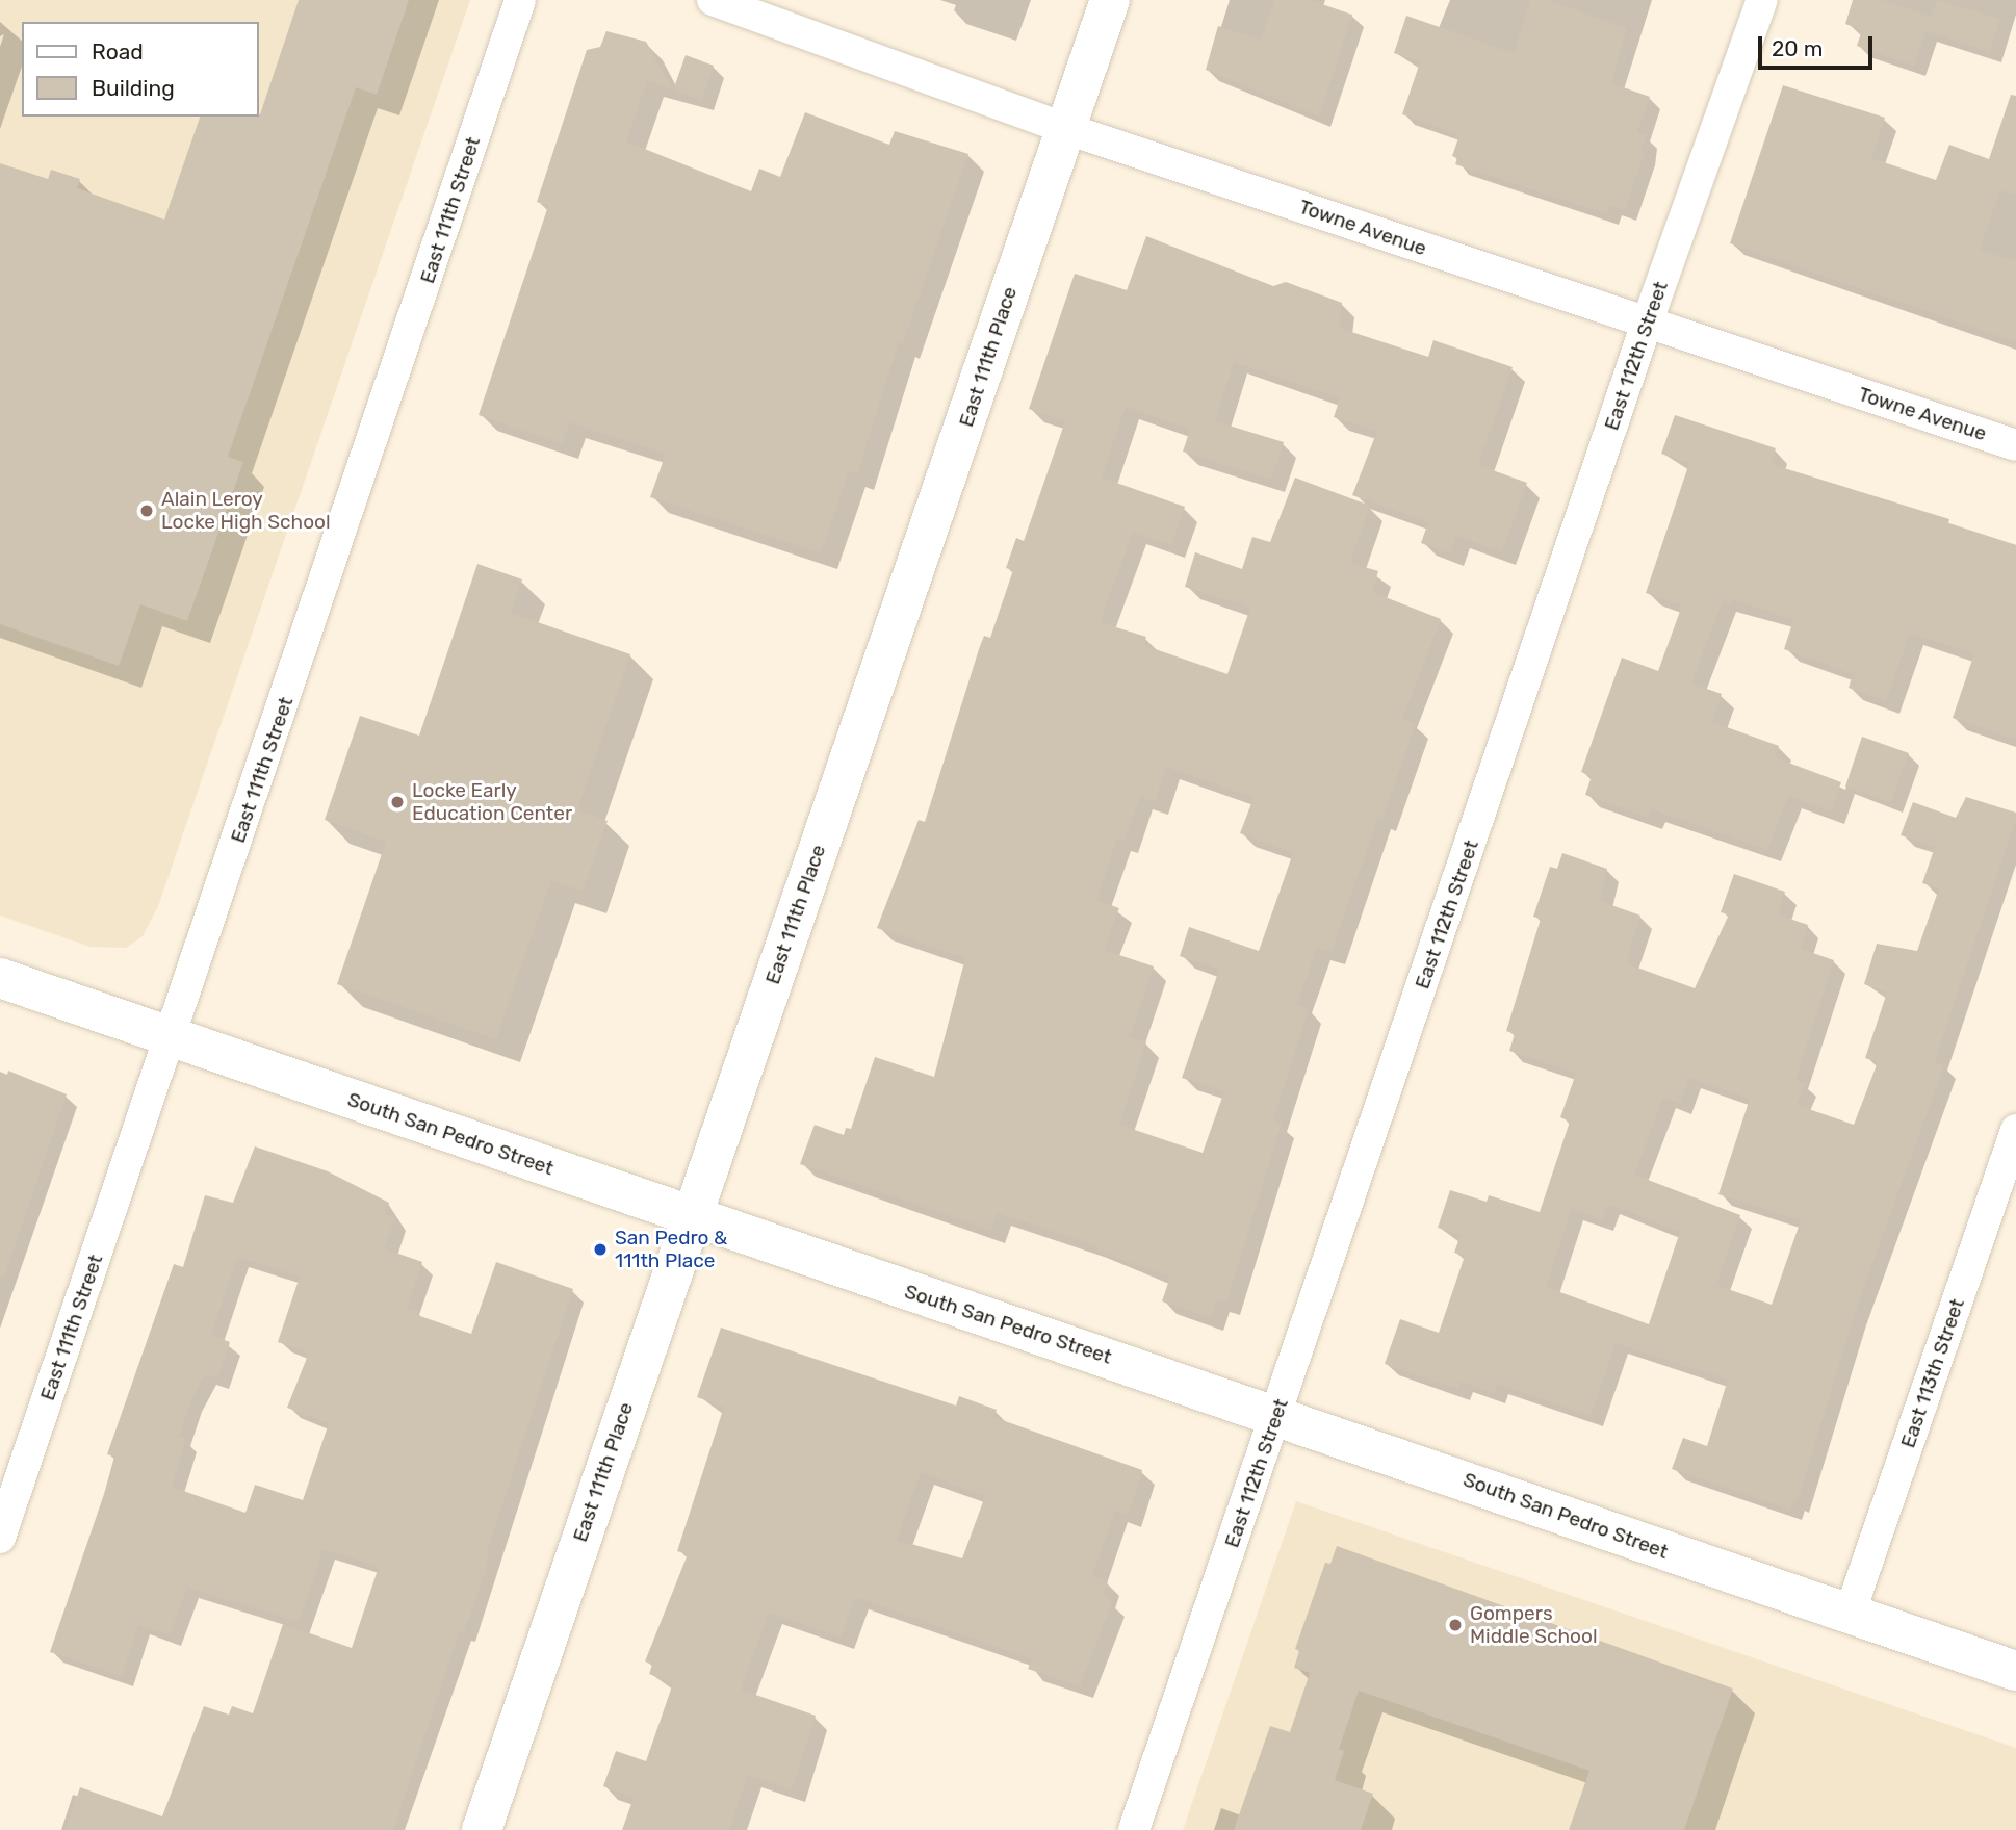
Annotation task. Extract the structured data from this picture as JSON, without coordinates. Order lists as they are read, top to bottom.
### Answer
{
  "streets": {
    "street": [
      "East 111th Street",
      "Towne Avenue",
      "East 112th Street",
      "East 111th Place",
      "South San Pedro Street",
      "East 113th Street"
    ]
  },
  "crossings": [
    ["East 111th Street", "South San Pedro Street"],
    ["Towne Avenue", "East 112th Street"],
    ["Towne Avenue", "East 111th Place"],
    ["East 112th Street", "South San Pedro Street"],
    ["East 111th Place", "South San Pedro Street"],
    ["South San Pedro Street", "East 113th Street"]
  ],
  "places": [
    "Alain Leroy Locke High School",
    "Locke Early Education Center",
    "San Pedro & 111th Place",
    "Gompers Middle School"
  ],
  "legend": ["Road", "Building"],
  "scale_bar": "20 m"
}
